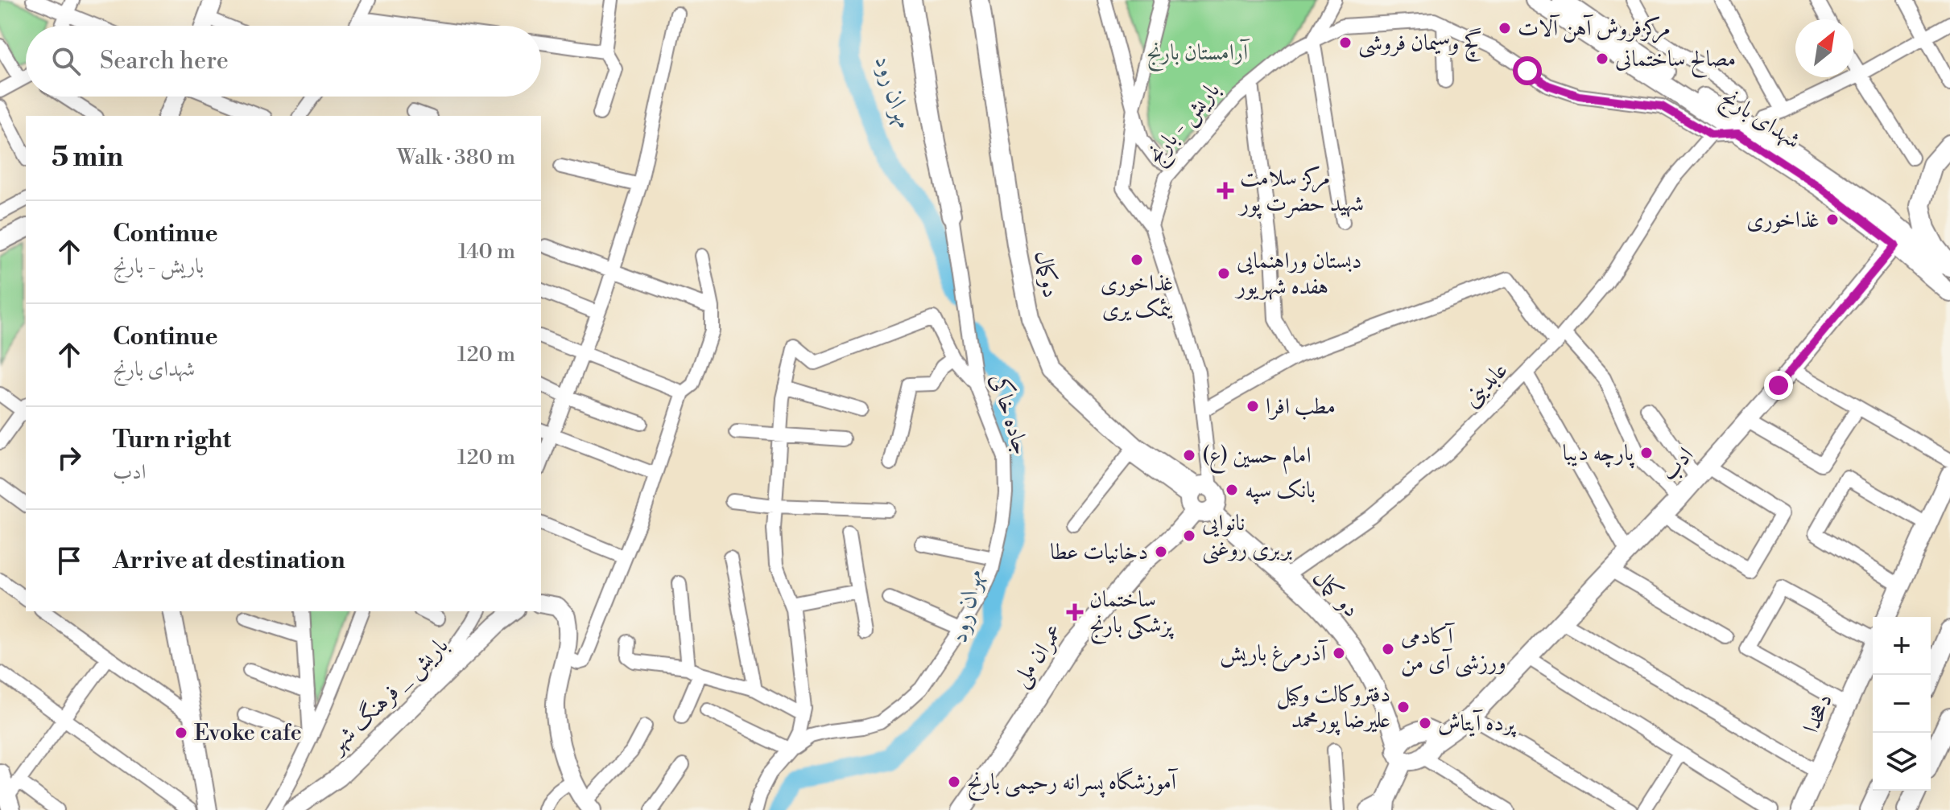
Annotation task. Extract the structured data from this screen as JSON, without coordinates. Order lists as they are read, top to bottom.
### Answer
{
  "streets": {
    "main road": [
      "شهدای بارنج",
      "دوکمال",
      "ادب",
      "دو کمال",
      "عمران ملی",
      "باریش _ فرهنگ شهر",
      "دهخدا"
    ],
    "street": ["باریش - بارنج", "عابدینی", "جاده خاکی"]
  },
  "crossings": [
    ["شهدای بارنج", "ادب"],
    ["باریش - بارنج", "عابدینی"],
    ["دوکمال", "دو کمال"],
    ["دوکمال", "عمران ملی"],
    ["عابدینی", "دو کمال"],
    ["دو کمال", "عمران ملی"]
  ],
  "water": ["مهران رود"],
  "parks": ["آرامستان بارنج"],
  "places": {
    "other": [
      "مرکزفروش آهن آلات",
      "گچ وسیمان فروشی",
      "مصالح ساختمانی",
      "غذاخوری",
      "غذاخوری یئمک یری",
      "دبستان وراهنمایی هفده شهریور",
      "مطب افرا",
      "پارچه دیبا",
      "امام حسین (ع)",
      "بانک سپه",
      "نانوایی بربری روغنی",
      "دخانیات عطا",
      "آکادمی ورزشی آی من",
      "آذرمرغ باریش",
      "دفتروکالت وکیل علیرضا پورمحمد",
      "پرده‌ آیتاش",
      "Evoke cafe",
      "آموزشگاه پسرانه رحیمی بارنج"
    ],
    "health": ["مرکز سلامت شهید حضرت پور", "ساختمان پزشکی بارنج"]
  },
  "north": "top right",
  "page": {
    "search": "Search here",
    "heading": ["5 min", "Walk · 380 m"],
    "list": [
      ["Continue", "باریش - بارنج", "140 m"],
      ["Continue", "شهدای بارنج", "120 m"],
      ["Turn right", "ادب", "120 m"],
      "Arrive at destination"
    ],
    "map_buttons": ["+", "−"]
  }
}
